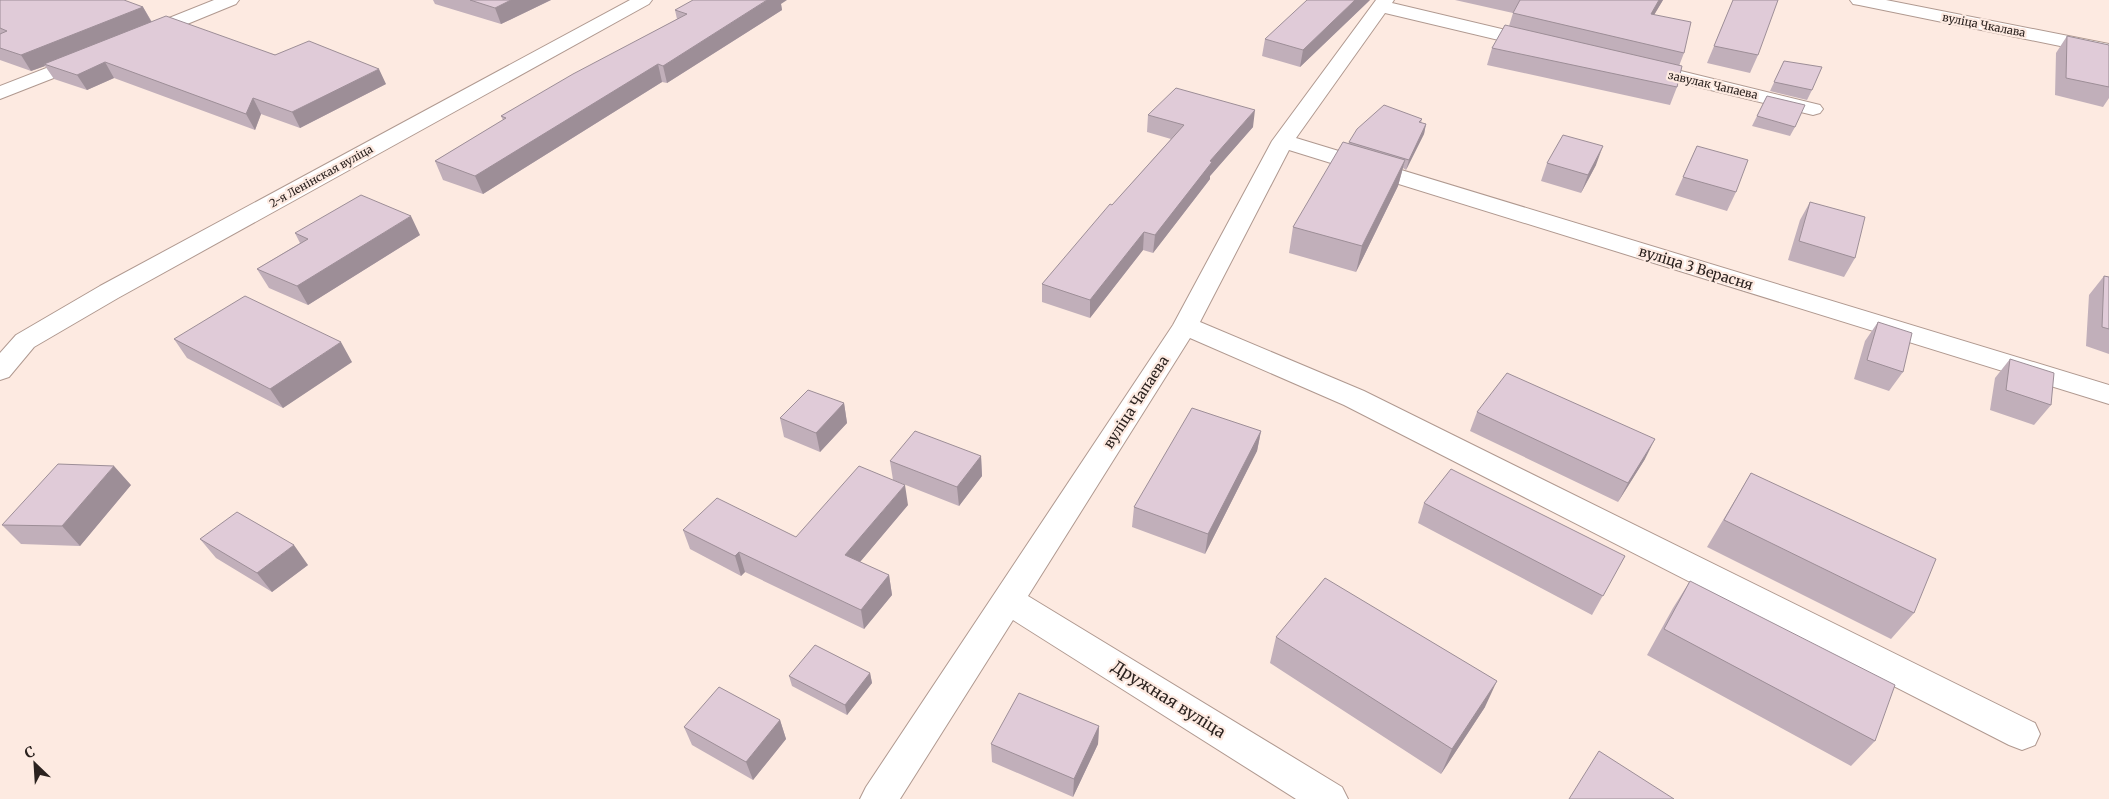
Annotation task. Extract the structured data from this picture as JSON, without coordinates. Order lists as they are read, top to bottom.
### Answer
{
  "streets": {
    "street": [
      "вуліца Чкалава",
      "завулак Чапаева",
      "2-я Ленінская вуліца",
      "вуліца 3 Верасня",
      "вуліца Чапаева",
      "Дружная вуліца"
    ]
  },
  "crossings": [
    ["вуліца 3 Верасня", "вуліца Чапаева"],
    ["вуліца Чапаева", "Дружная вуліца"]
  ],
  "north": "top left"
}
